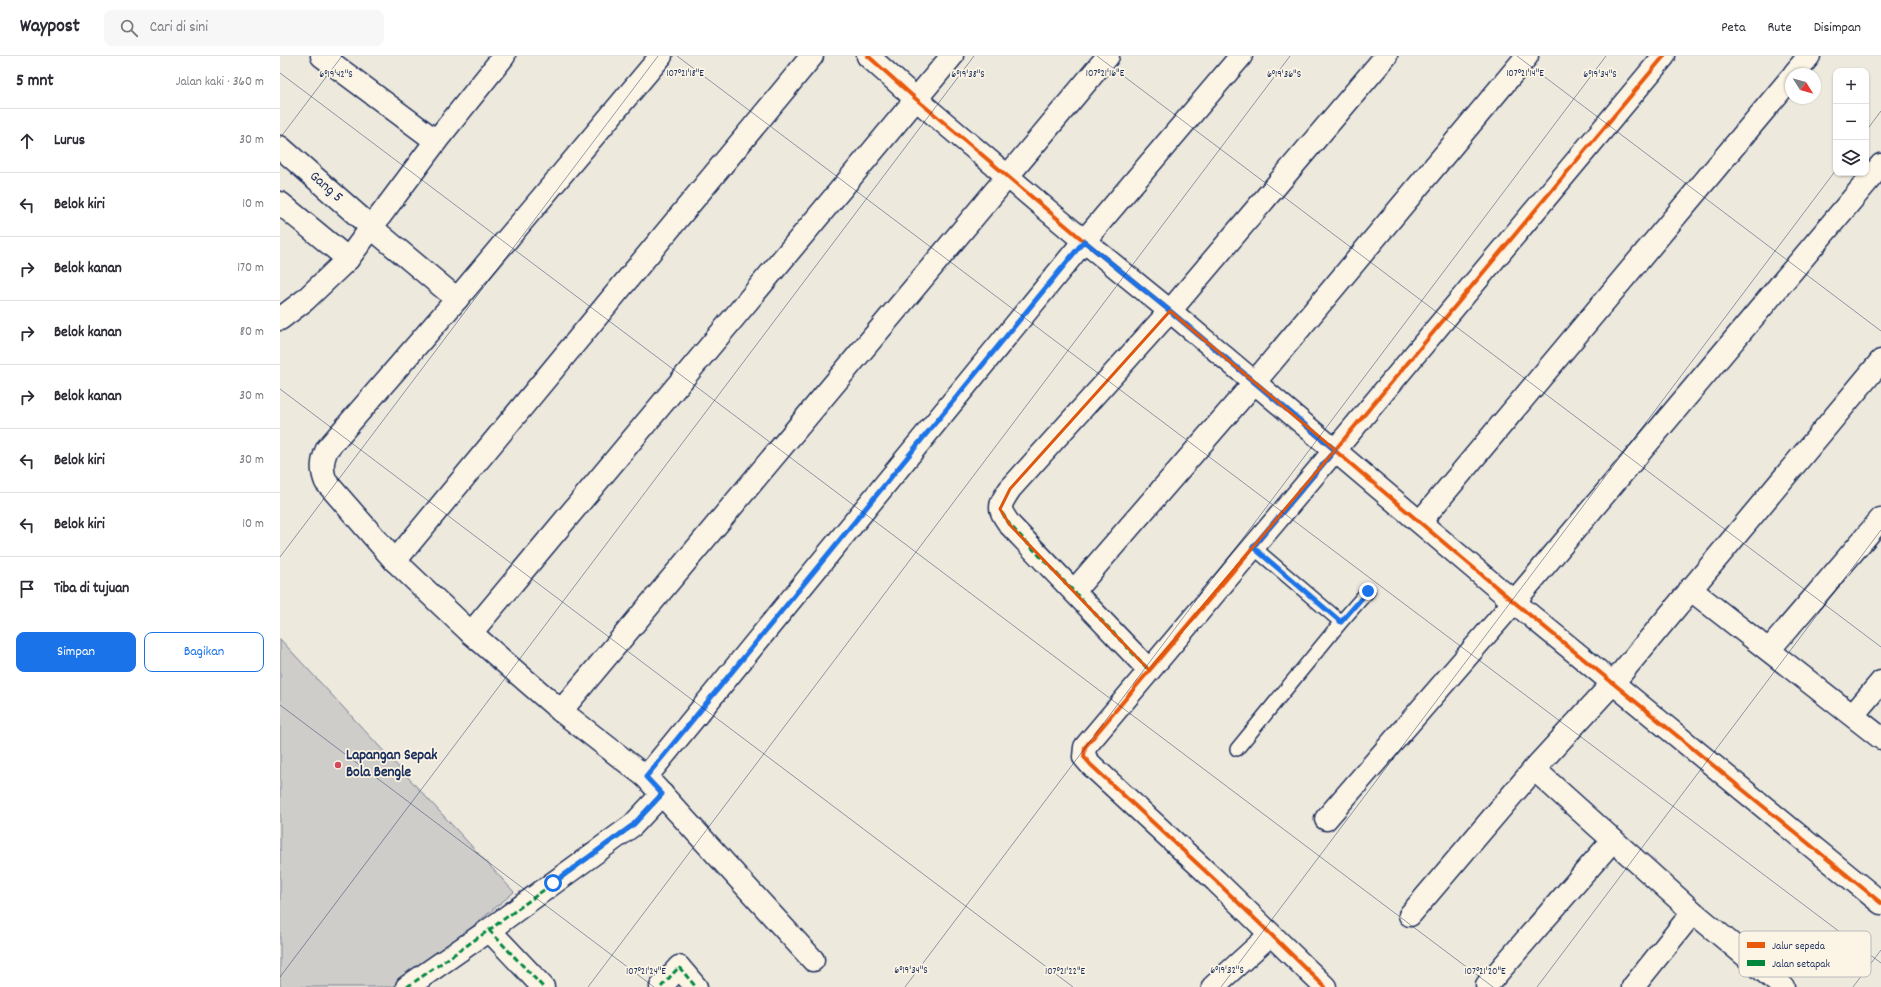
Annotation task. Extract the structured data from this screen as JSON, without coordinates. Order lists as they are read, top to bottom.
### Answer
{
  "streets": {
    "street": ["Gang 5"]
  },
  "places": ["Lapangan Sepak Bola Bengle"],
  "legend": ["Jalur sepeda", "Jalan setapak"],
  "north": "bottom right",
  "page": {
    "header": "Waypost",
    "search": "Cari di sini",
    "nav": ["Peta", "Rute", "Disimpan"],
    "heading": ["5 mnt", "Jalan kaki · 360 m"],
    "map_buttons": ["+", "−"],
    "list": [
      ["Lurus", "30 m"],
      ["Belok kiri", "10 m"],
      ["Belok kanan", "170 m"],
      ["Belok kanan", "80 m"],
      ["Belok kanan", "30 m"],
      ["Belok kiri", "30 m"],
      ["Belok kiri", "10 m"],
      "Tiba di tujuan"
    ],
    "buttons": ["Simpan", "Bagikan"]
  },
  "coordinates": [
    "107°21'18\"E",
    "107°21'16\"E",
    "107°21'14\"E",
    "6°19'42\"S",
    "6°19'38\"S",
    "6°19'36\"S",
    "6°19'34\"S",
    "6°19'32\"S",
    "107°21'24\"E",
    "107°21'22\"E",
    "107°21'20\"E"
  ]
}
